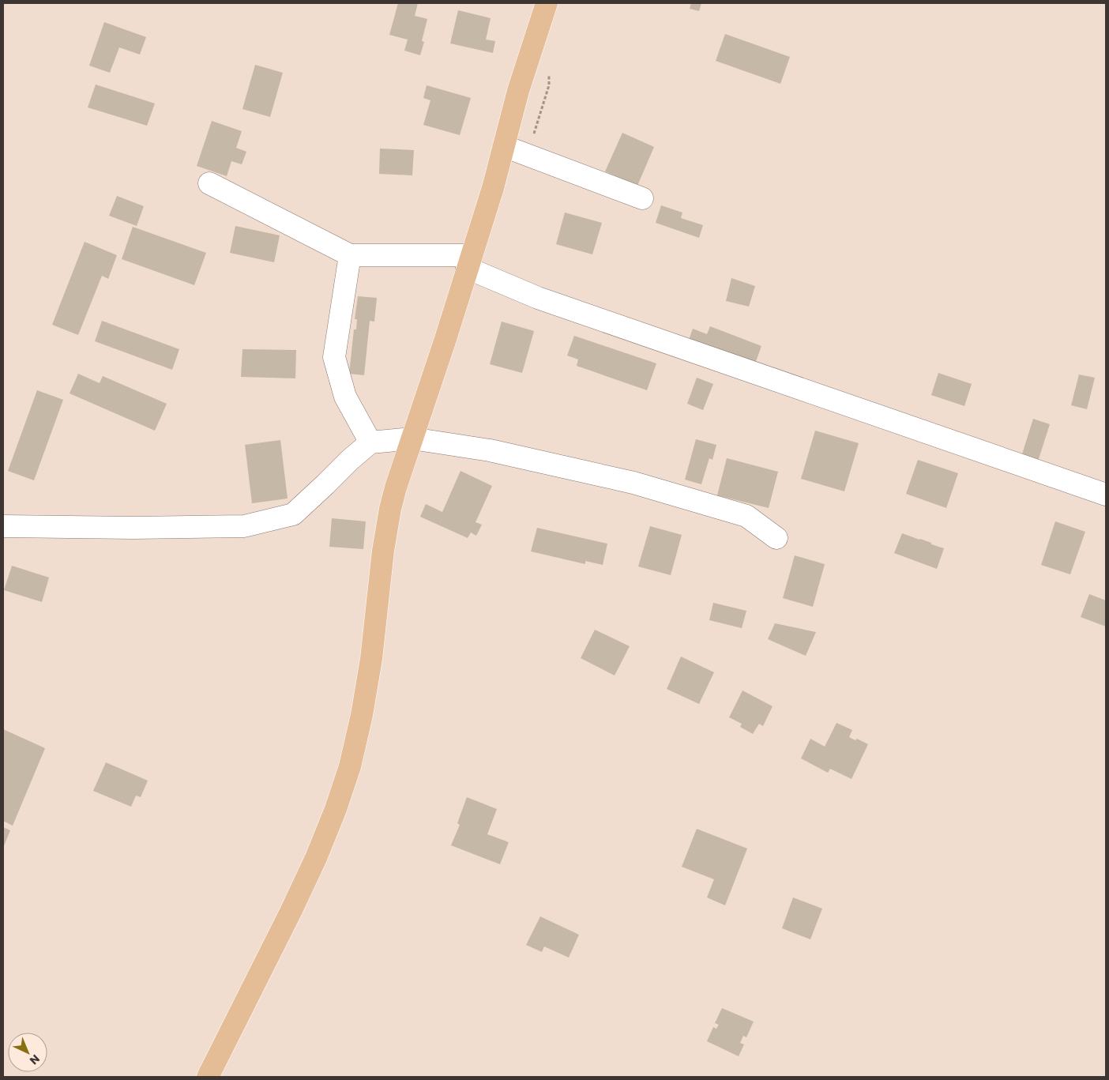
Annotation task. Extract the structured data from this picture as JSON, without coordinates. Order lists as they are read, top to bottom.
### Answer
{
  "north": "bottom right"
}
